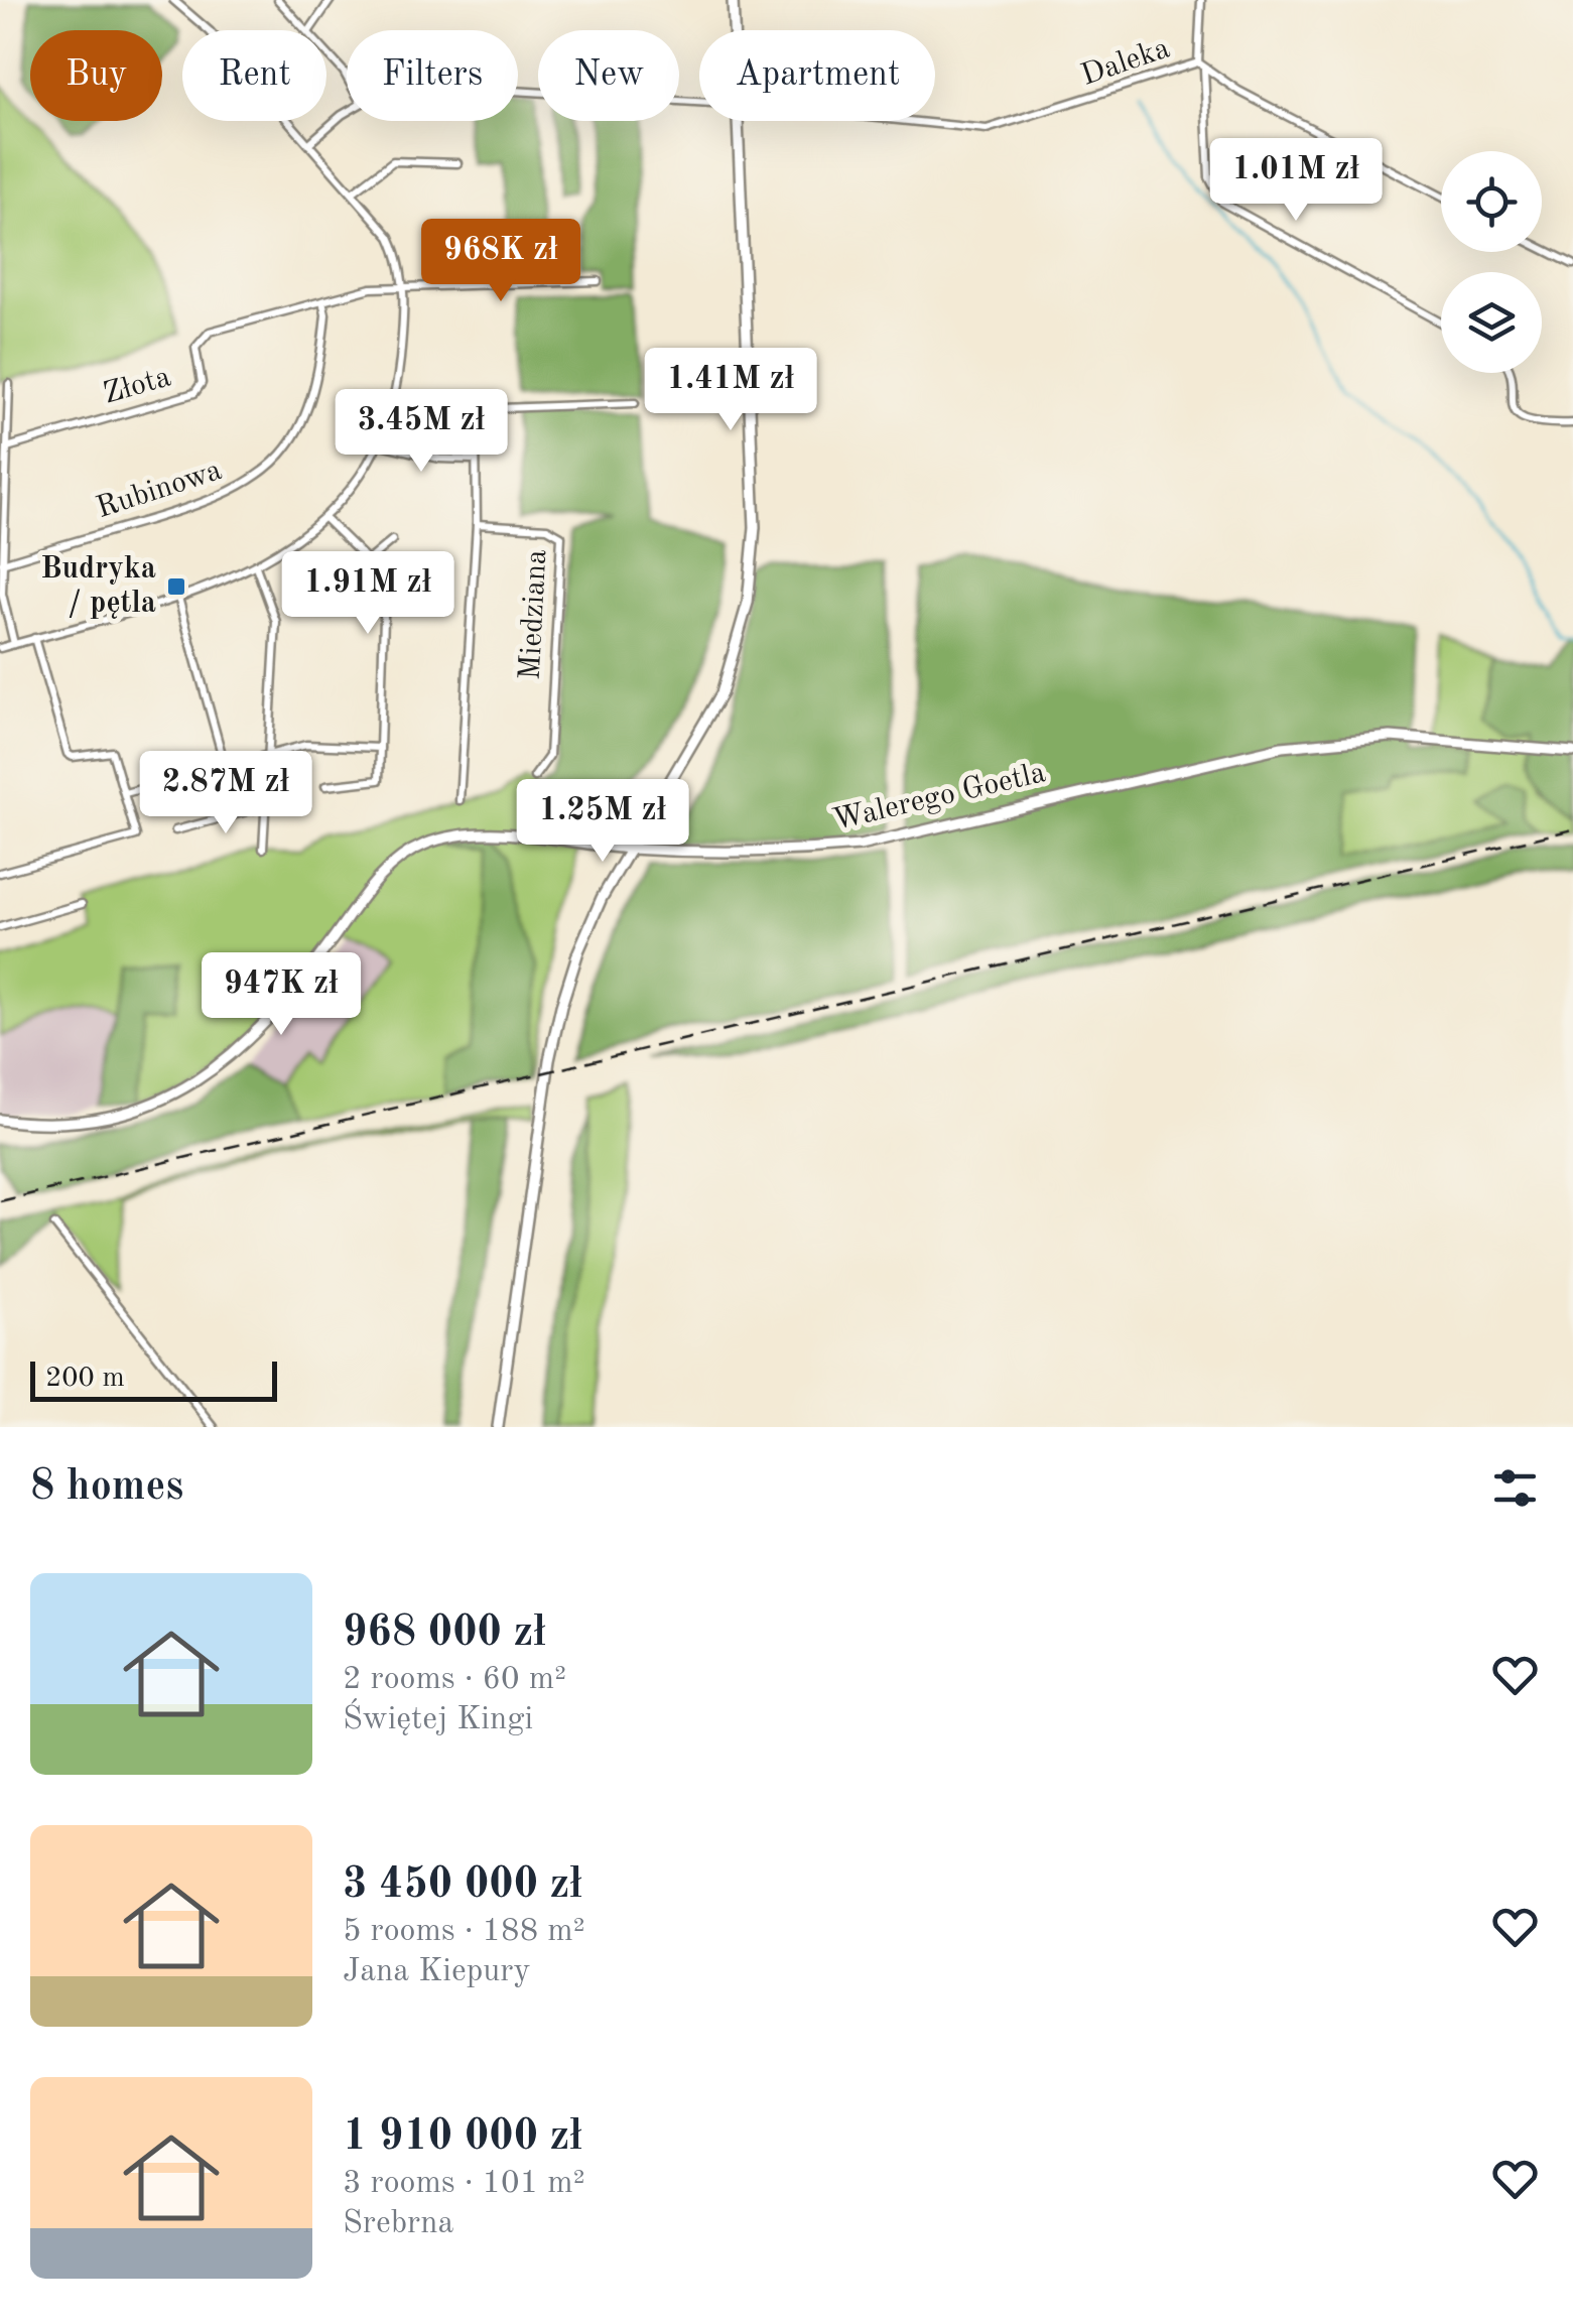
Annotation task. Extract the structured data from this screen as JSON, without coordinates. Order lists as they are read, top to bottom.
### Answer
{
  "streets": {
    "street": [
      "Daleka",
      "Złota",
      "Rubinowa",
      "Miedziana",
      "Walerego Goetla"
    ]
  },
  "crossings": [
    ["Złota", "Rubinowa"]
  ],
  "places": {
    "transit": ["Budryka / pętla"]
  },
  "scale_bar": "200 m",
  "page": {
    "chip": [
      "Buy",
      "Rent",
      "Filters",
      "New",
      "Apartment"
    ],
    "price": [
      "1.01M zł",
      "968K zł",
      "1.41M zł",
      "3.45M zł",
      "1.91M zł",
      "2.87M zł",
      "1.25M zł",
      "947K zł"
    ],
    "scale": "200 m",
    "heading": "8 homes",
    "list": [
      {
        "name": "968 000 zł",
        "note": "2 rooms · 60 m² · Świętej Kingi"
      },
      {
        "name": "3 450 000 zł",
        "note": "5 rooms · 188 m² · Jana Kiepury"
      },
      {
        "name": "1 910 000 zł",
        "note": "3 rooms · 101 m² · Srebrna"
      }
    ]
  }
}
